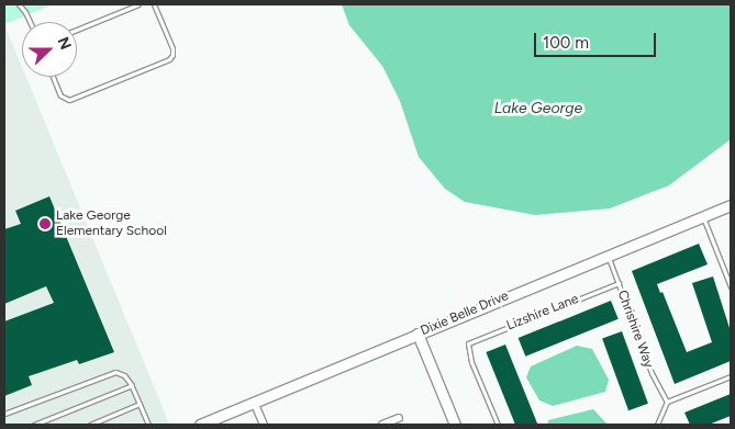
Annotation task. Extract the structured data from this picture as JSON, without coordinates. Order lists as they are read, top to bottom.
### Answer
{
  "streets": {
    "street": ["Dixie Belle Drive"],
    "lane": ["Lizshire Lane", "Chrishire Way"]
  },
  "crossings": [
    ["Lizshire Lane", "Chrishire Way"],
    ["Dixie Belle Drive", "Chrishire Way"]
  ],
  "water": ["Lake George"],
  "places": ["Lake George Elementary School"],
  "scale_bar": "100 m",
  "north": "right"
}
